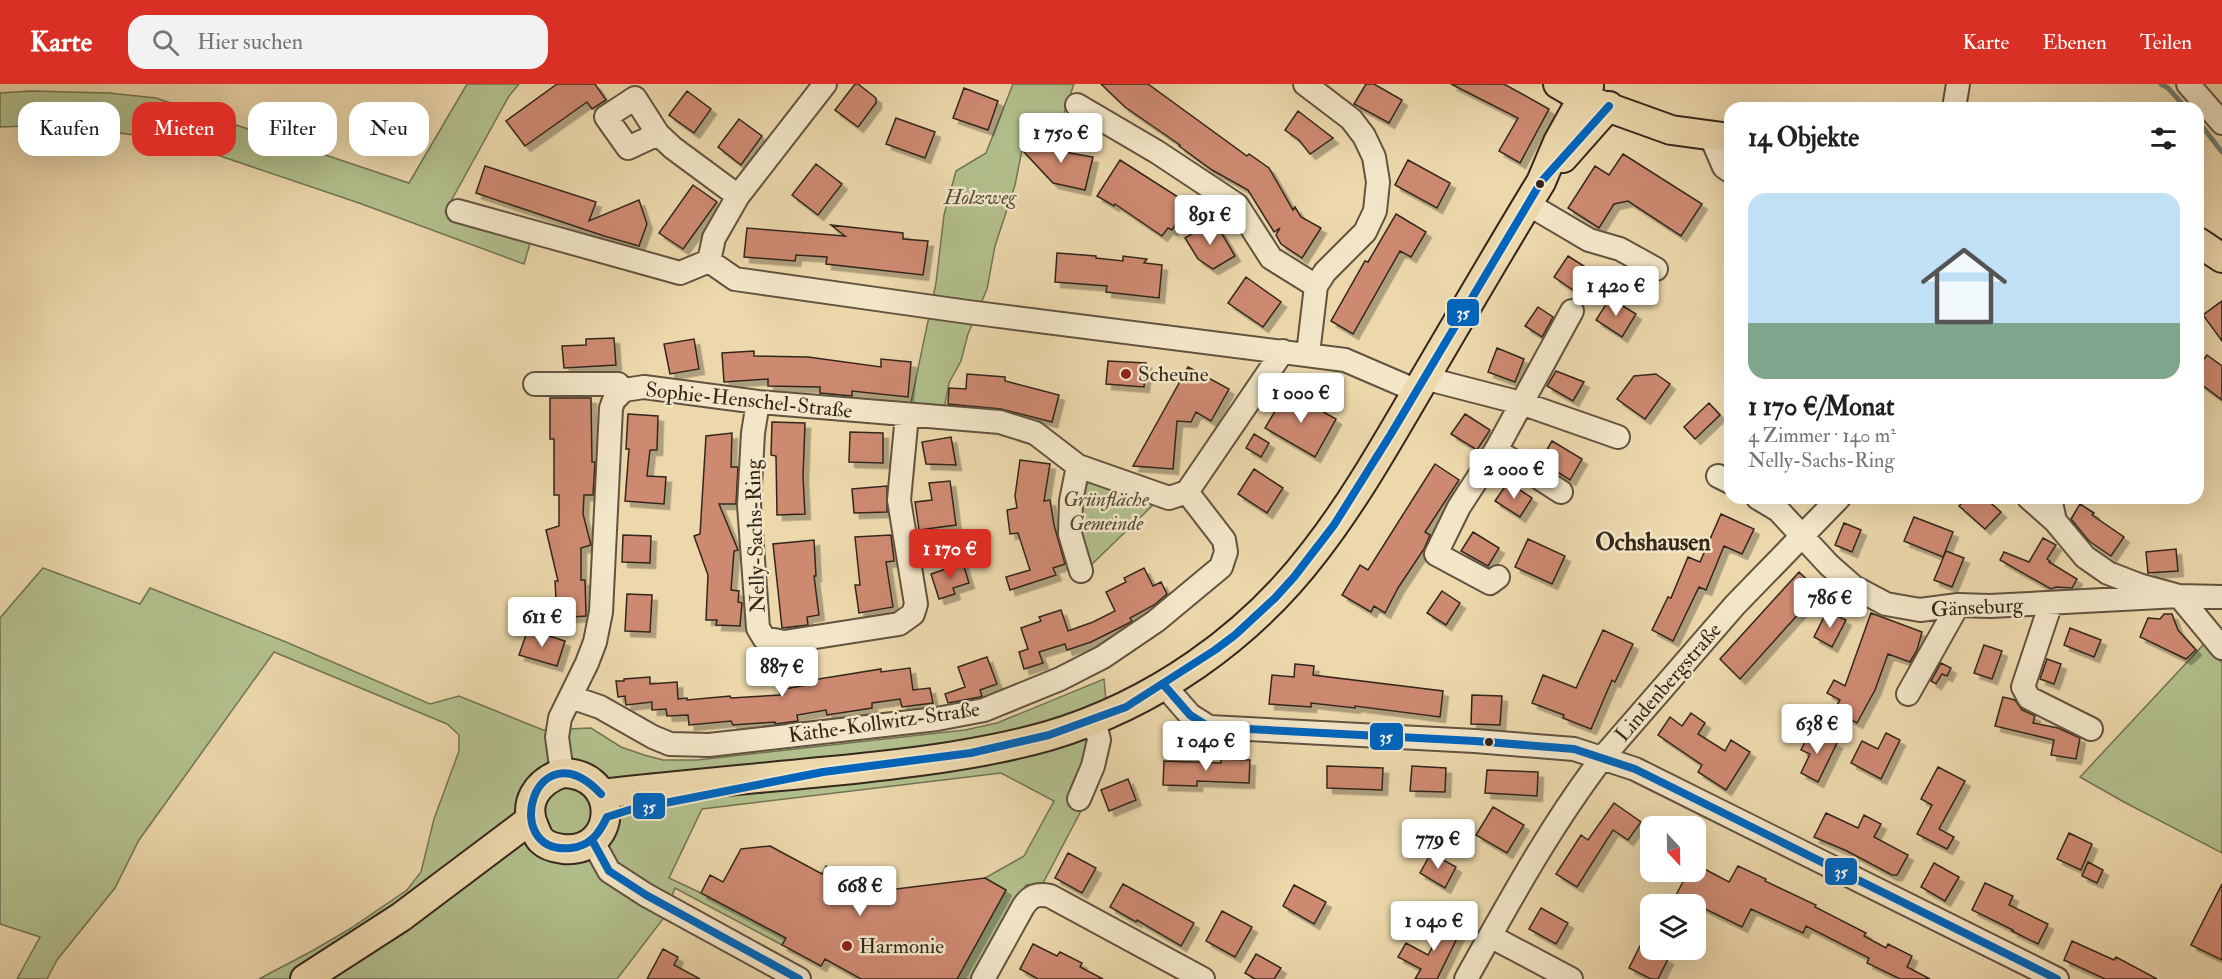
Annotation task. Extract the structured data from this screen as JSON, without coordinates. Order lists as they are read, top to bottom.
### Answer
{
  "streets": {
    "street": [
      "Sophie-Henschel-Straße",
      "Nelly-Sachs-Ring",
      "Gänseburg",
      "Lindenbergstraße",
      "Käthe-Kollwitz-Straße"
    ]
  },
  "crossings": [
    ["Sophie-Henschel-Straße", "Nelly-Sachs-Ring"],
    ["Sophie-Henschel-Straße", "Käthe-Kollwitz-Straße"],
    ["Gänseburg", "Lindenbergstraße"]
  ],
  "districts": ["Ochshausen"],
  "parks": ["Holzweg", "Grünfläche Gemeinde"],
  "places": ["Scheune", "Harmonie"],
  "lines": ["transit line 35"],
  "north": "bottom",
  "page": {
    "header": "Karte",
    "search": "Hier suchen",
    "nav": ["Karte", "Ebenen", "Teilen"],
    "chip": [
      "Kaufen",
      "Mieten",
      "Filter",
      "Neu"
    ],
    "heading": "14 Objekte",
    "price": [
      "1 750 €",
      "891 €",
      "1 420 €",
      "1 000 €",
      "2 000 €",
      "1 170 €",
      "786 €",
      "611 €",
      "887 €",
      "638 €",
      "1 040 €",
      "779 €",
      "668 €",
      "1 040 €"
    ],
    "list": [
      {
        "name": "1 170 €/Monat",
        "note": "4 Zimmer · 140 m² · Nelly-Sachs-Ring"
      }
    ]
  }
}
